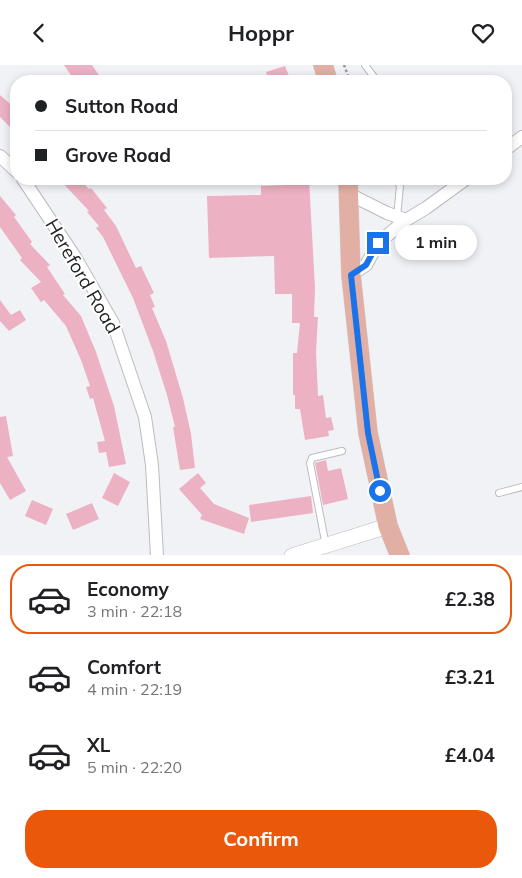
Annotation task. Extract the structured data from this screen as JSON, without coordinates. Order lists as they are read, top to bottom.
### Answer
{
  "streets": {
    "street": ["Hereford Road"]
  },
  "page": {
    "header": "Hoppr",
    "banner": ["Sutton Road", "Grove Road"],
    "bubble": "1 min",
    "list": [
      {
        "name": "Economy",
        "note": "3 min · 22:18",
        "value": "£2.38"
      },
      {
        "name": "Comfort",
        "note": "4 min · 22:19",
        "value": "£3.21"
      },
      {
        "name": "XL",
        "note": "5 min · 22:20",
        "value": "£4.04"
      }
    ],
    "buttons": "Confirm"
  }
}
